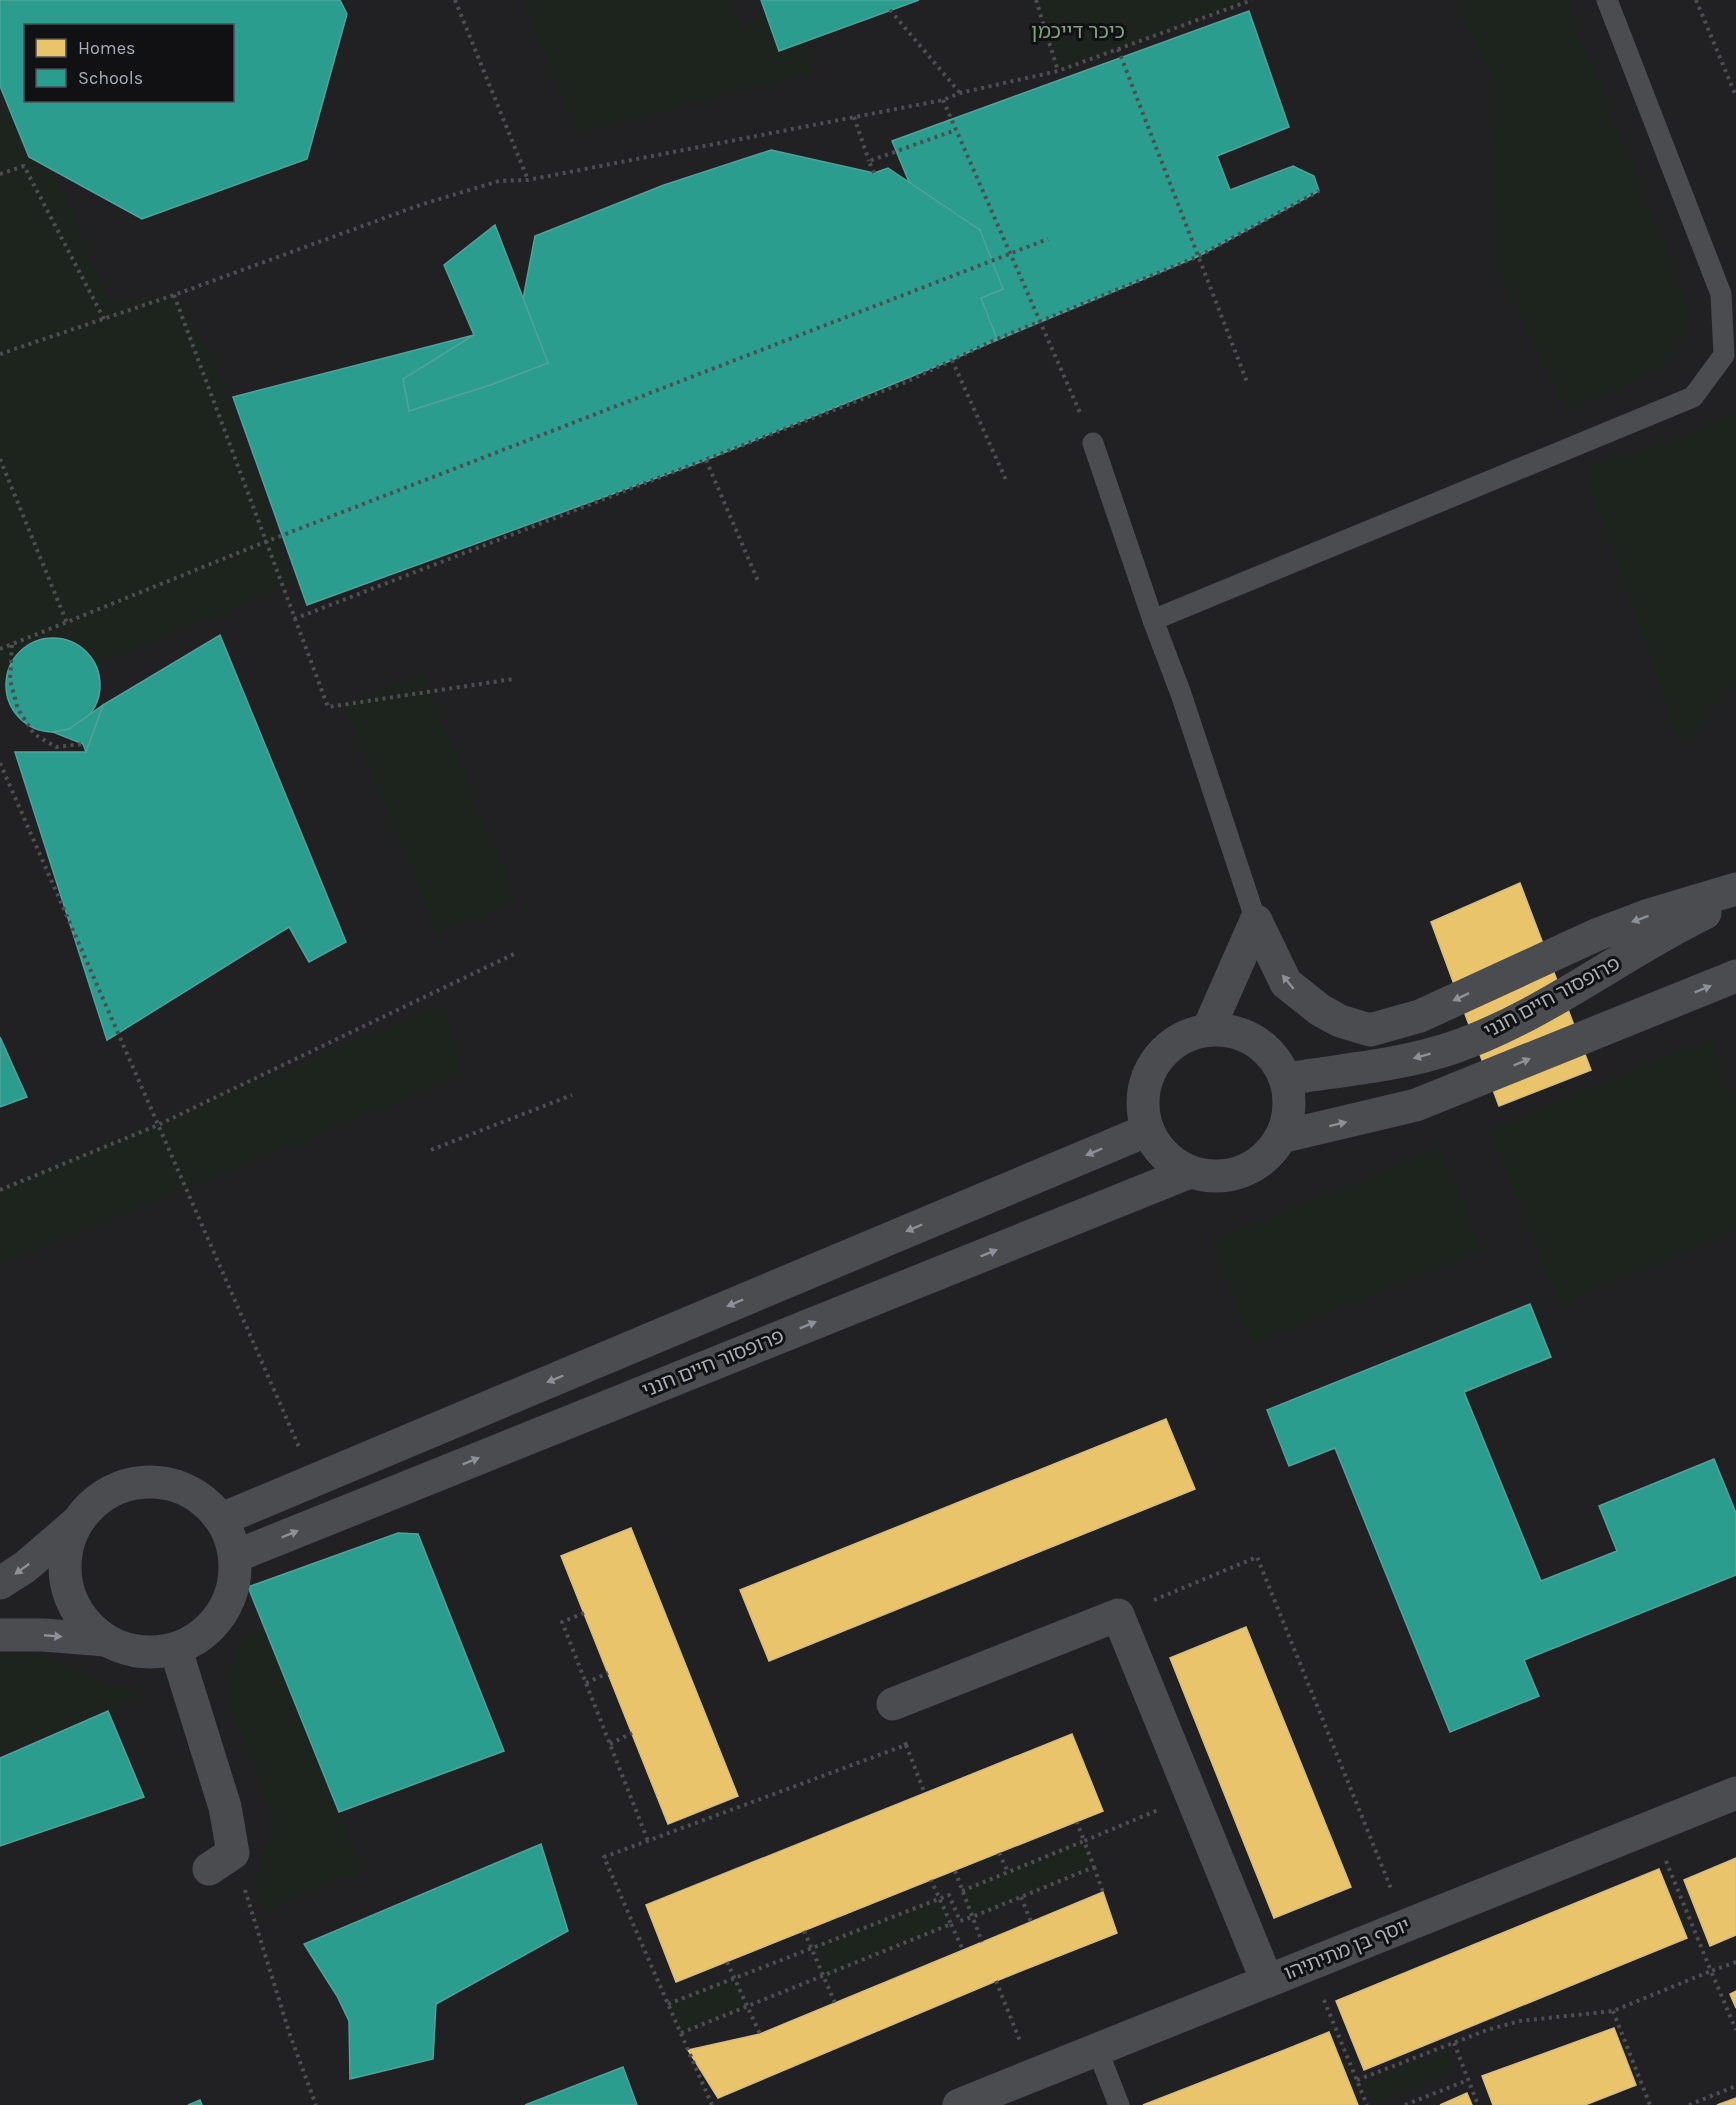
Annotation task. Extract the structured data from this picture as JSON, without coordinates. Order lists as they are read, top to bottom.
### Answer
{
  "streets": {
    "street": ["פרופסור חיים חנני", "יוסף בן מתיתיהו"]
  },
  "parks": ["כיכר דייכמן"],
  "legend": ["Homes", "Schools"]
}
